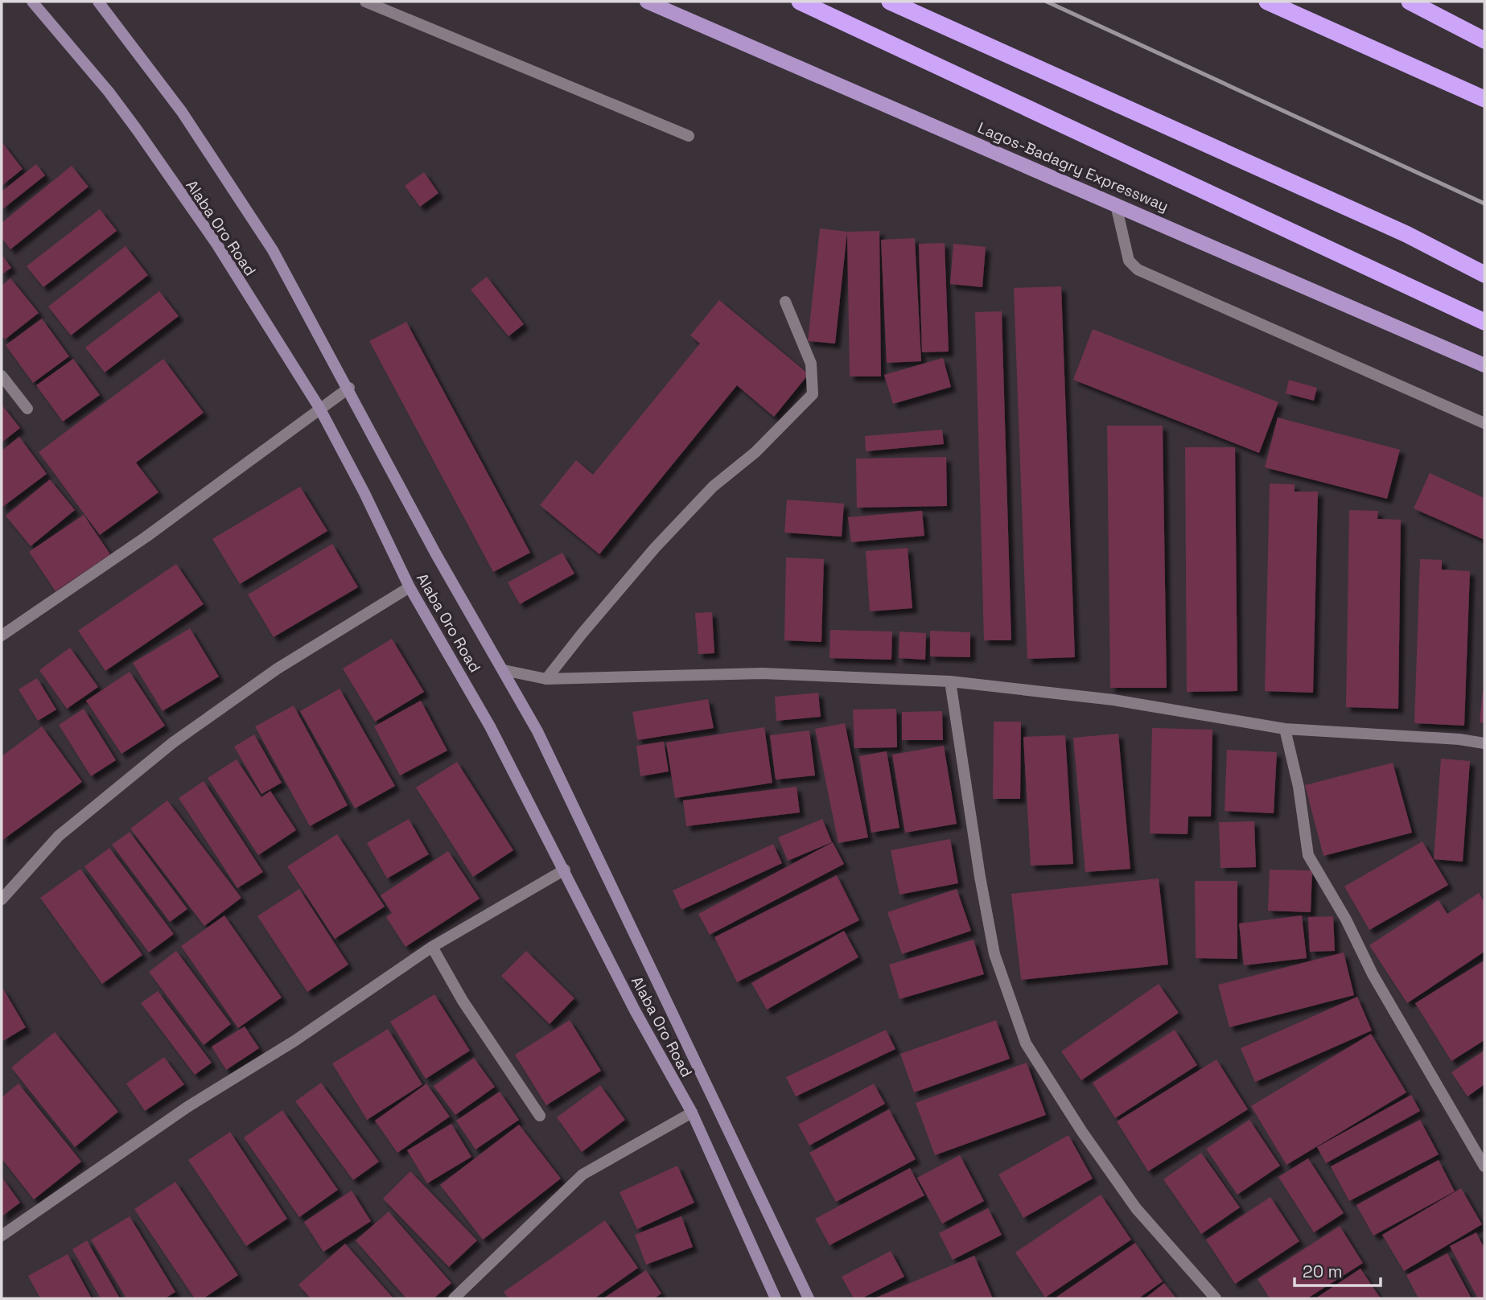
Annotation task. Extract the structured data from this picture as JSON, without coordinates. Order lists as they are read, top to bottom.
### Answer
{
  "streets": {
    "main road": ["Lagos-Badagry Expressway", "Alaba Oro Road"]
  },
  "scale_bar": "20 m"
}
